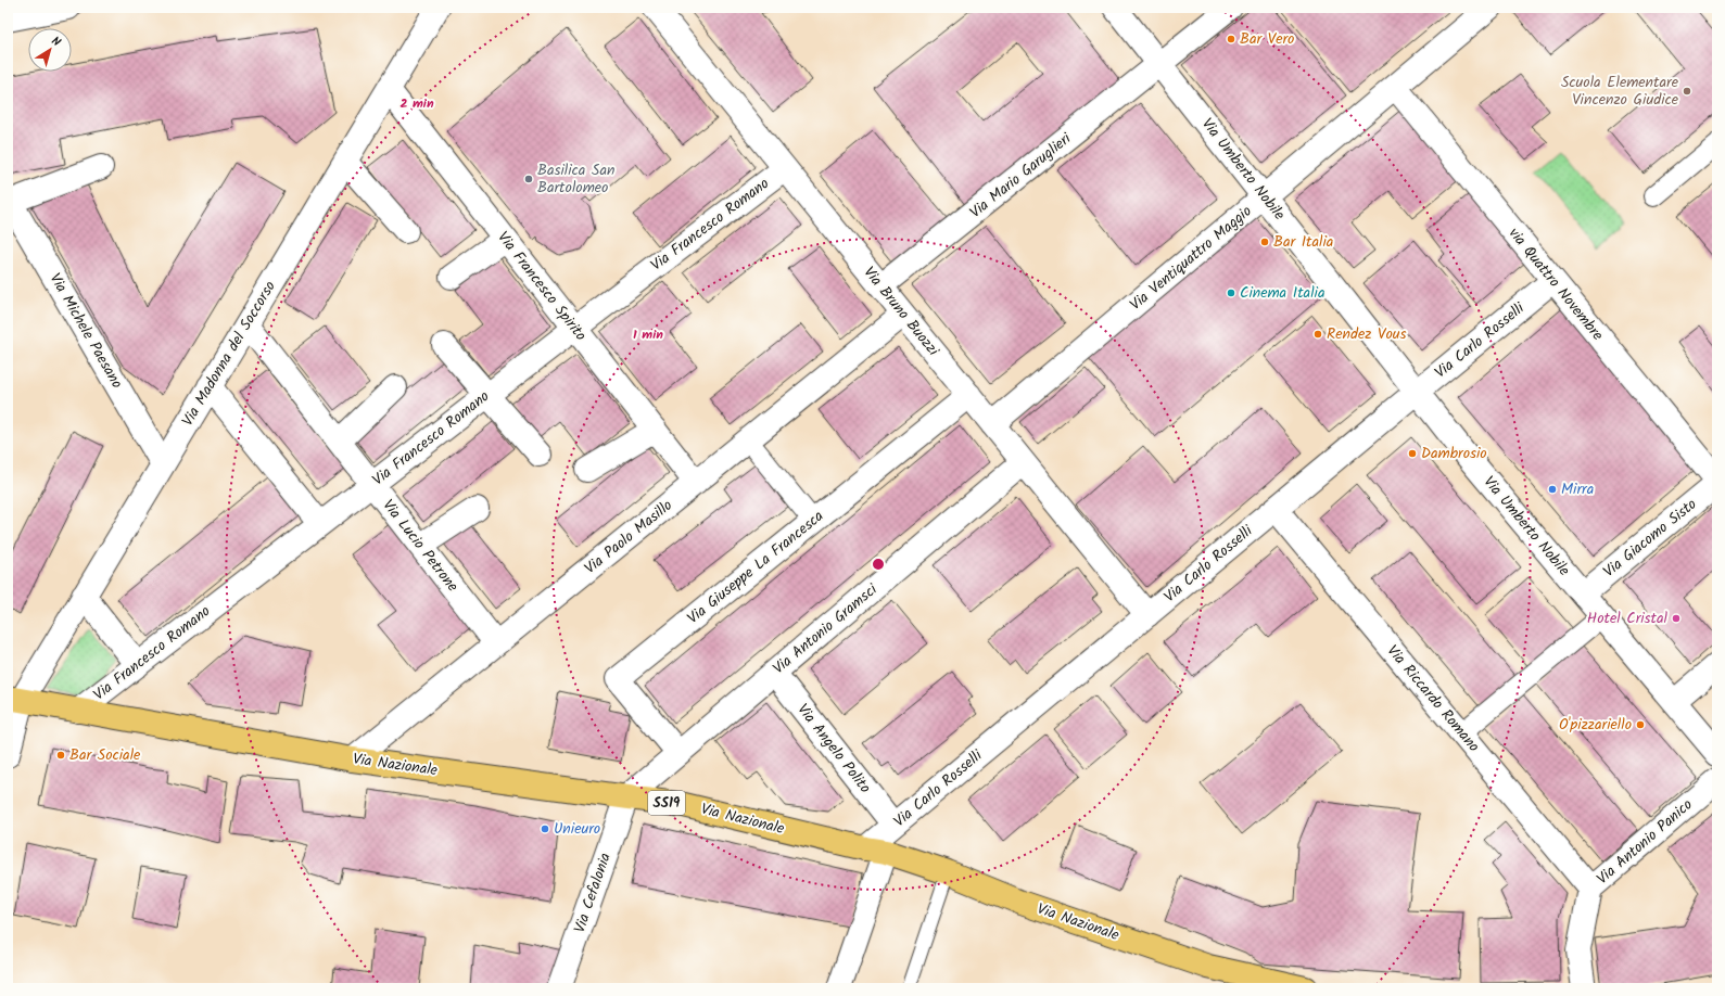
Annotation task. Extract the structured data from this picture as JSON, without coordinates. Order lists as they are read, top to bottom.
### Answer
{
  "streets": {
    "main road": ["Via Nazionale", "SS19"],
    "street": [
      "Via Umberto Nobile",
      "Via Mario Garuglieri",
      "Via Francesco Romano",
      "Via Ventiquattro Maggio",
      "via Quattro Novembre",
      "Via Francesco Spirito",
      "Via Bruno Buozzi",
      "Via Michele Paesano",
      "Via Carlo Rosselli",
      "Via Madonna del Soccorso",
      "Via Paolo Masillo",
      "Via Giacomo Sisto",
      "Via Lucio Petrone",
      "Via Giuseppe La Francesca",
      "Via Antonio Gramsci",
      "Via Riccardo Romano",
      "Via Angelo Polito",
      "Via Antonio Panico",
      "Via Cefalonia"
    ]
  },
  "crossings": [
    ["Via Umberto Nobile", "Via Mario Garuglieri"],
    ["Via Umberto Nobile", "Via Ventiquattro Maggio"],
    ["Via Umberto Nobile", "Via Carlo Rosselli"],
    ["Via Umberto Nobile", "Via Giacomo Sisto"],
    ["Via Mario Garuglieri", "Via Bruno Buozzi"],
    ["Via Francesco Romano", "Via Francesco Spirito"],
    ["Via Francesco Romano", "Via Bruno Buozzi"],
    ["Via Francesco Romano", "Via Lucio Petrone"],
    ["Via Francesco Romano", "Via Nazionale"],
    ["Via Ventiquattro Maggio", "via Quattro Novembre"],
    ["Via Ventiquattro Maggio", "Via Bruno Buozzi"],
    ["via Quattro Novembre", "Via Carlo Rosselli"],
    ["via Quattro Novembre", "Via Giacomo Sisto"],
    ["Via Francesco Spirito", "Via Madonna del Soccorso"],
    ["Via Francesco Spirito", "Via Paolo Masillo"],
    ["Via Bruno Buozzi", "Via Carlo Rosselli"],
    ["Via Bruno Buozzi", "Via Paolo Masillo"],
    ["Via Bruno Buozzi", "Via Giuseppe La Francesca"],
    ["Via Bruno Buozzi", "Via Antonio Gramsci"],
    ["Via Michele Paesano", "Via Madonna del Soccorso"],
    ["Via Carlo Rosselli", "Via Riccardo Romano"],
    ["Via Carlo Rosselli", "Via Angelo Polito"],
    ["Via Carlo Rosselli", "Via Nazionale"],
    ["Via Madonna del Soccorso", "Via Lucio Petrone"],
    ["Via Madonna del Soccorso", "Via Nazionale"],
    ["Via Paolo Masillo", "Via Lucio Petrone"],
    ["Via Paolo Masillo", "Via Nazionale"],
    ["Via Giuseppe La Francesca", "Via Antonio Gramsci"],
    ["Via Antonio Gramsci", "Via Angelo Polito"],
    ["Via Antonio Gramsci", "Via Nazionale"],
    ["Via Antonio Gramsci", "Via Cefalonia"],
    ["Via Riccardo Romano", "Via Antonio Panico"],
    ["Via Nazionale", "Via Cefalonia"]
  ],
  "places": [
    "Bar Vero",
    "Scuola Elementare Vincenzo Giudice",
    "Basilica San Bartolomeo",
    "Bar Italia",
    "Cinema Italia",
    "Rendez Vous",
    "Dambrosio",
    "Mirra",
    "Hotel Cristal",
    "O'pizzariello",
    "Bar Sociale",
    "Unieuro"
  ],
  "north": "top right",
  "rings": ["2 min", "1 min"]
}
